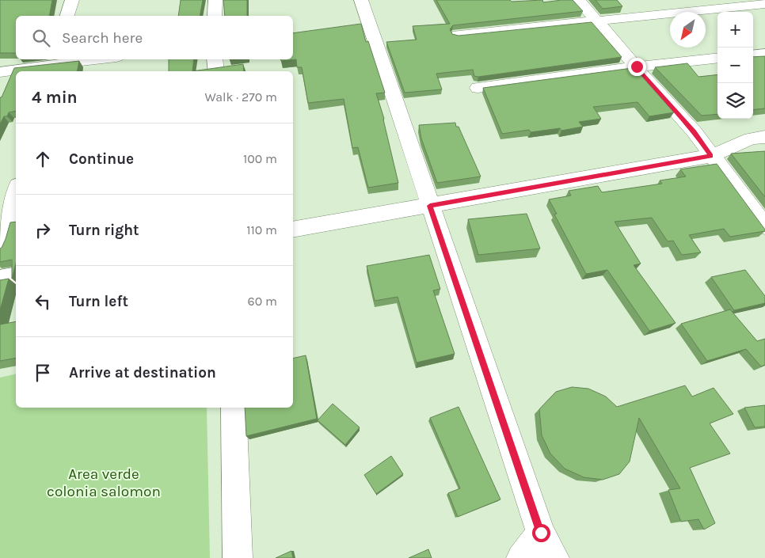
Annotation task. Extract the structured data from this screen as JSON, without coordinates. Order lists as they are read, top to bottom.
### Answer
{
  "parks": ["Area verde colonia salomon"],
  "north": "bottom left",
  "page": {
    "map_buttons": ["+", "−"],
    "search": "Search here",
    "heading": ["4 min", "Walk · 270 m"],
    "list": [
      ["Continue", "100 m"],
      ["Turn right", "110 m"],
      ["Turn left", "60 m"],
      "Arrive at destination"
    ]
  }
}
